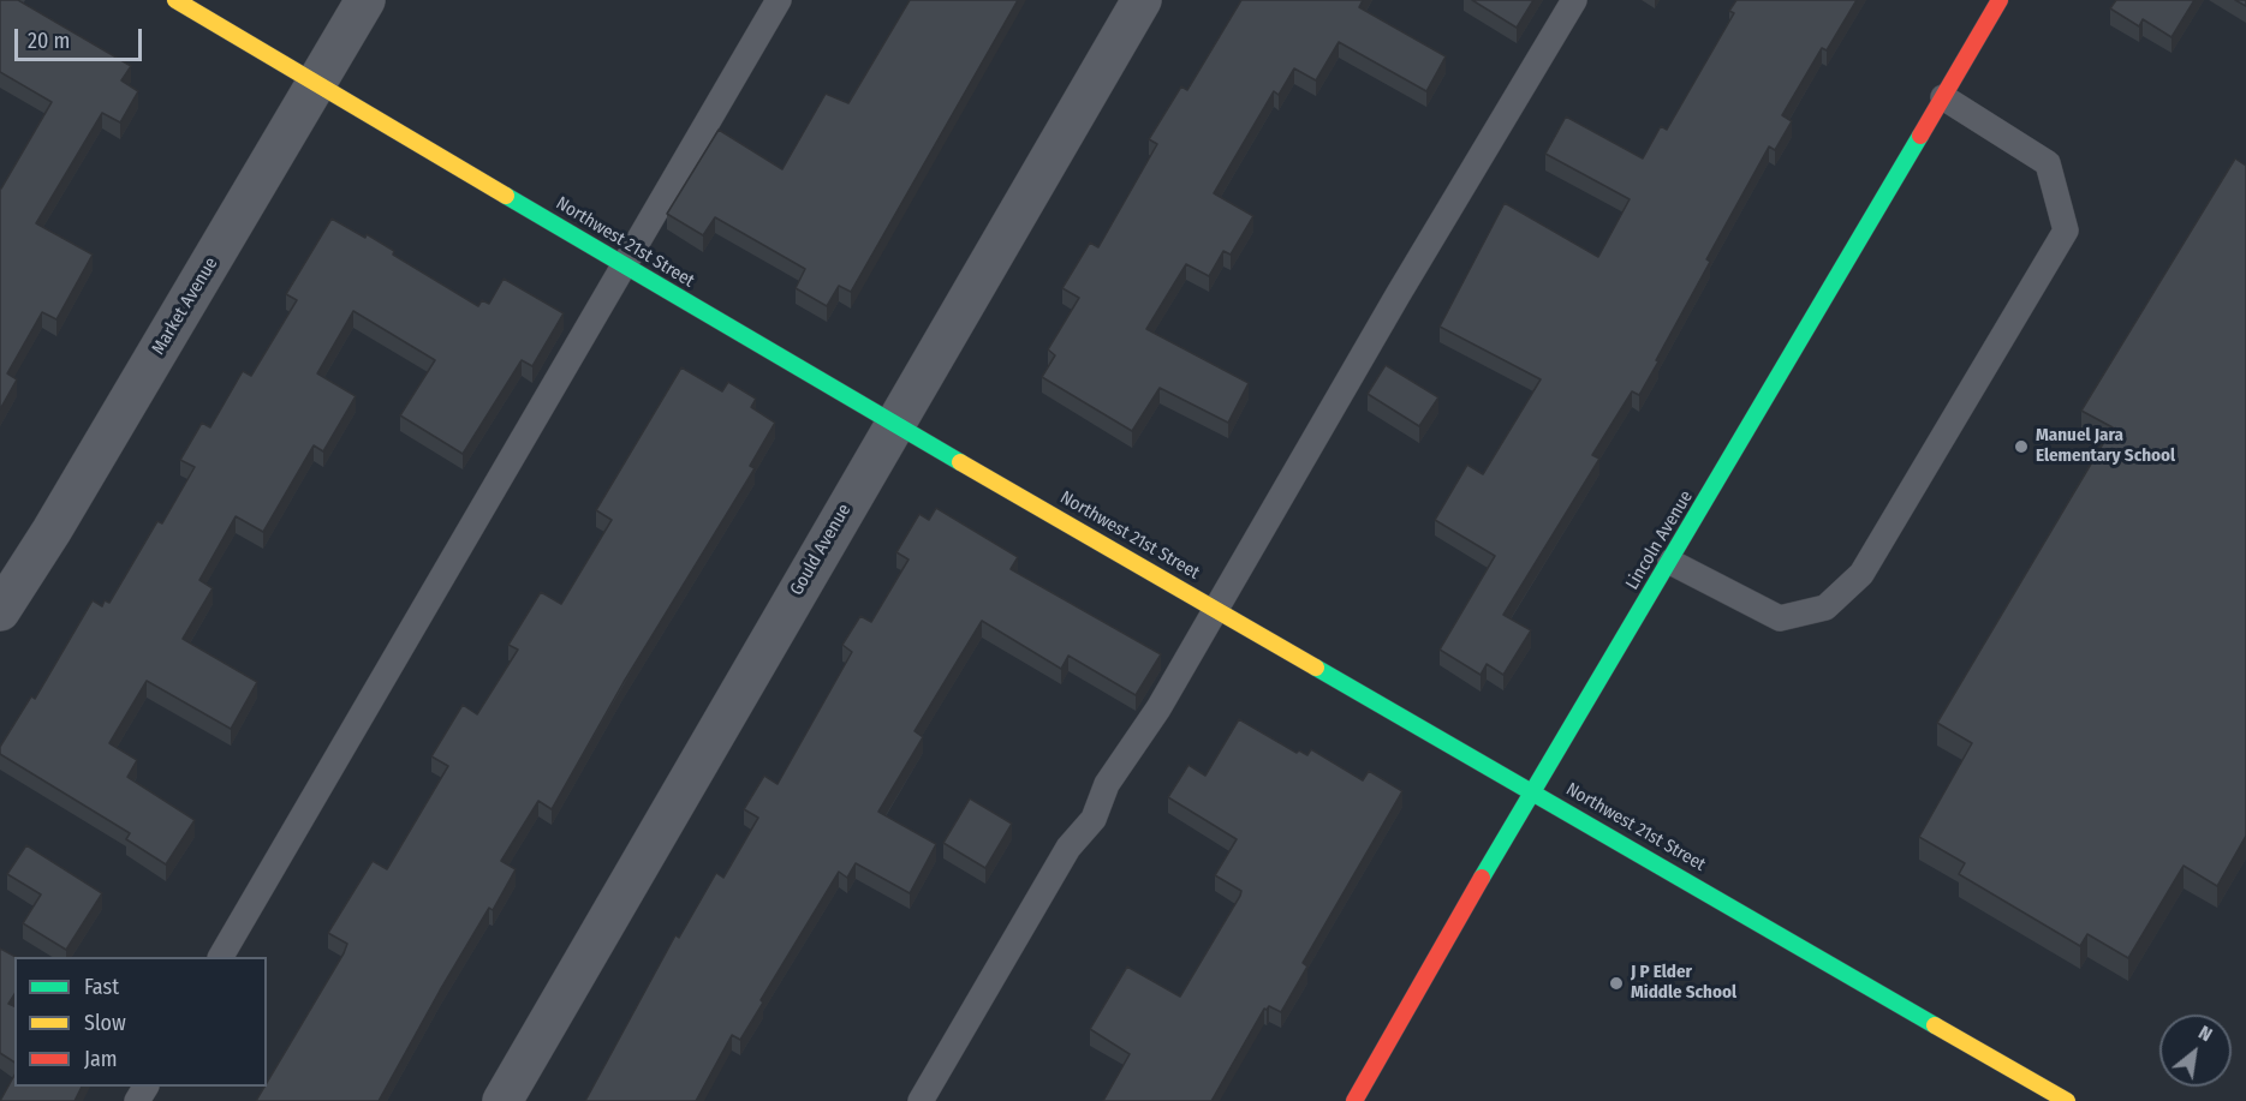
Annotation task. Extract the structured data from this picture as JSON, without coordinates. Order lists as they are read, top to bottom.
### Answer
{
  "streets": {
    "street": [
      "Northwest 21st Street",
      "Market Avenue",
      "Lincoln Avenue",
      "Gould Avenue"
    ]
  },
  "crossings": [
    ["Northwest 21st Street", "Market Avenue"],
    ["Northwest 21st Street", "Lincoln Avenue"],
    ["Northwest 21st Street", "Gould Avenue"]
  ],
  "places": ["Manuel Jara Elementary School", "J P Elder Middle School"],
  "legend": ["Fast", "Slow", "Jam"],
  "scale_bar": "20 m",
  "north": "top right"
}
